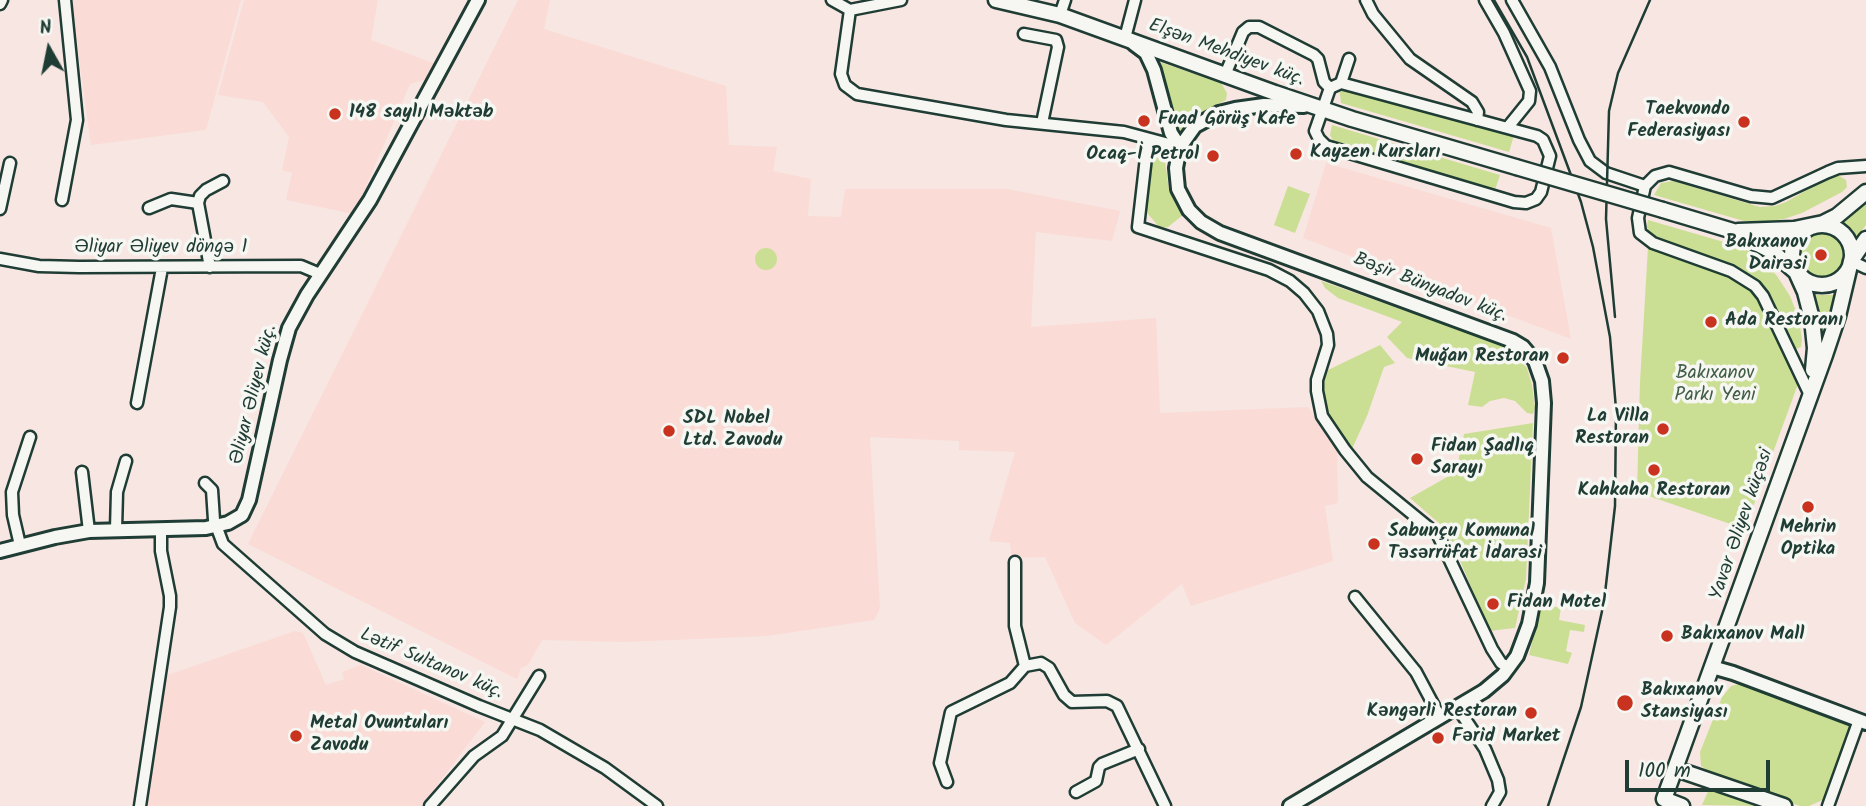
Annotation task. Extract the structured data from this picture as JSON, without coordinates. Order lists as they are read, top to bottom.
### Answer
{
  "streets": {
    "main road": ["Elşən Mehdiyev küç.", "Yavər Əliyev küçəsi"],
    "street": [
      "Əliyar Əliyev döngə 1",
      "Bəşir Bünyadov küç.",
      "Əliyar Əliyev küç.",
      "Lətif Sultanov küç."
    ]
  },
  "crossings": [
    ["Əliyar Əliyev döngə 1", "Əliyar Əliyev küç."],
    ["Əliyar Əliyev küç.", "Lətif Sultanov küç."]
  ],
  "parks": ["Bakıxanov Parkı Yeni"],
  "places": [
    "148 saylı Məktəb",
    "Fuad Görüş Kafe",
    "Taekvondo Federasiyası",
    "Kayzen Kursları",
    "Ocaq-İ Petrol",
    "Bakıxanov Dairəsi",
    "Ada Restoranı",
    "Muğan Restoran",
    "La Villa Restoran",
    "SDL Nobel Ltd. Zavodu",
    "Fidan Şadlıq Sarayı",
    "Kahkaha Restoran",
    "Mehrin Optika",
    "Sabunçu Komunal Təsərrüfat İdarəsi",
    "Fidan Motel",
    "Bakıxanov Mall",
    "Bakıxanov Stansiyası",
    "Kəngərli Restoran",
    "Metal Ovuntuları Zavodu",
    "Fərid Market"
  ],
  "scale_bar": "100 m",
  "north": "top"
}
